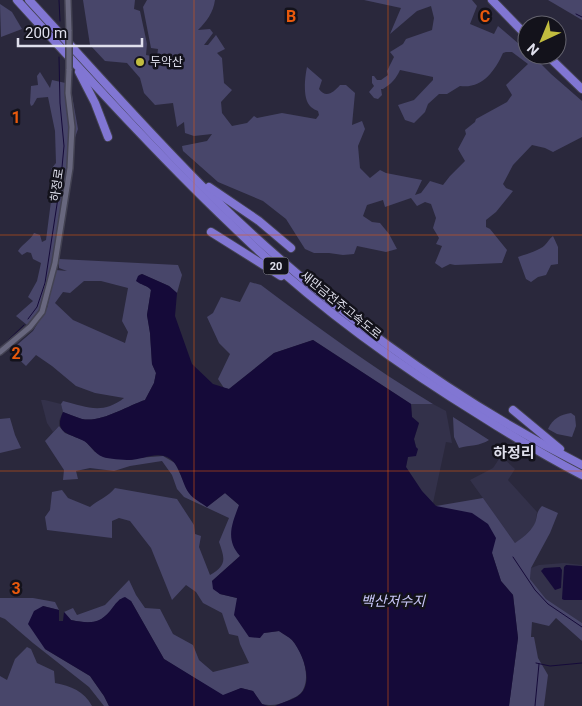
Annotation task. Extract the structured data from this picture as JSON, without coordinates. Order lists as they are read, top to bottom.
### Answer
{
  "streets": {
    "highway": ["20", "새만금전주고속도로"],
    "street": ["하정로"]
  },
  "districts": ["하정리"],
  "water": ["백산저수지"],
  "places": ["두악산"],
  "scale_bar": "200 m",
  "north": "bottom left",
  "grid": {
    "columns": ["B", "C"],
    "rows": ["1", "2", "3"]
  }
}
